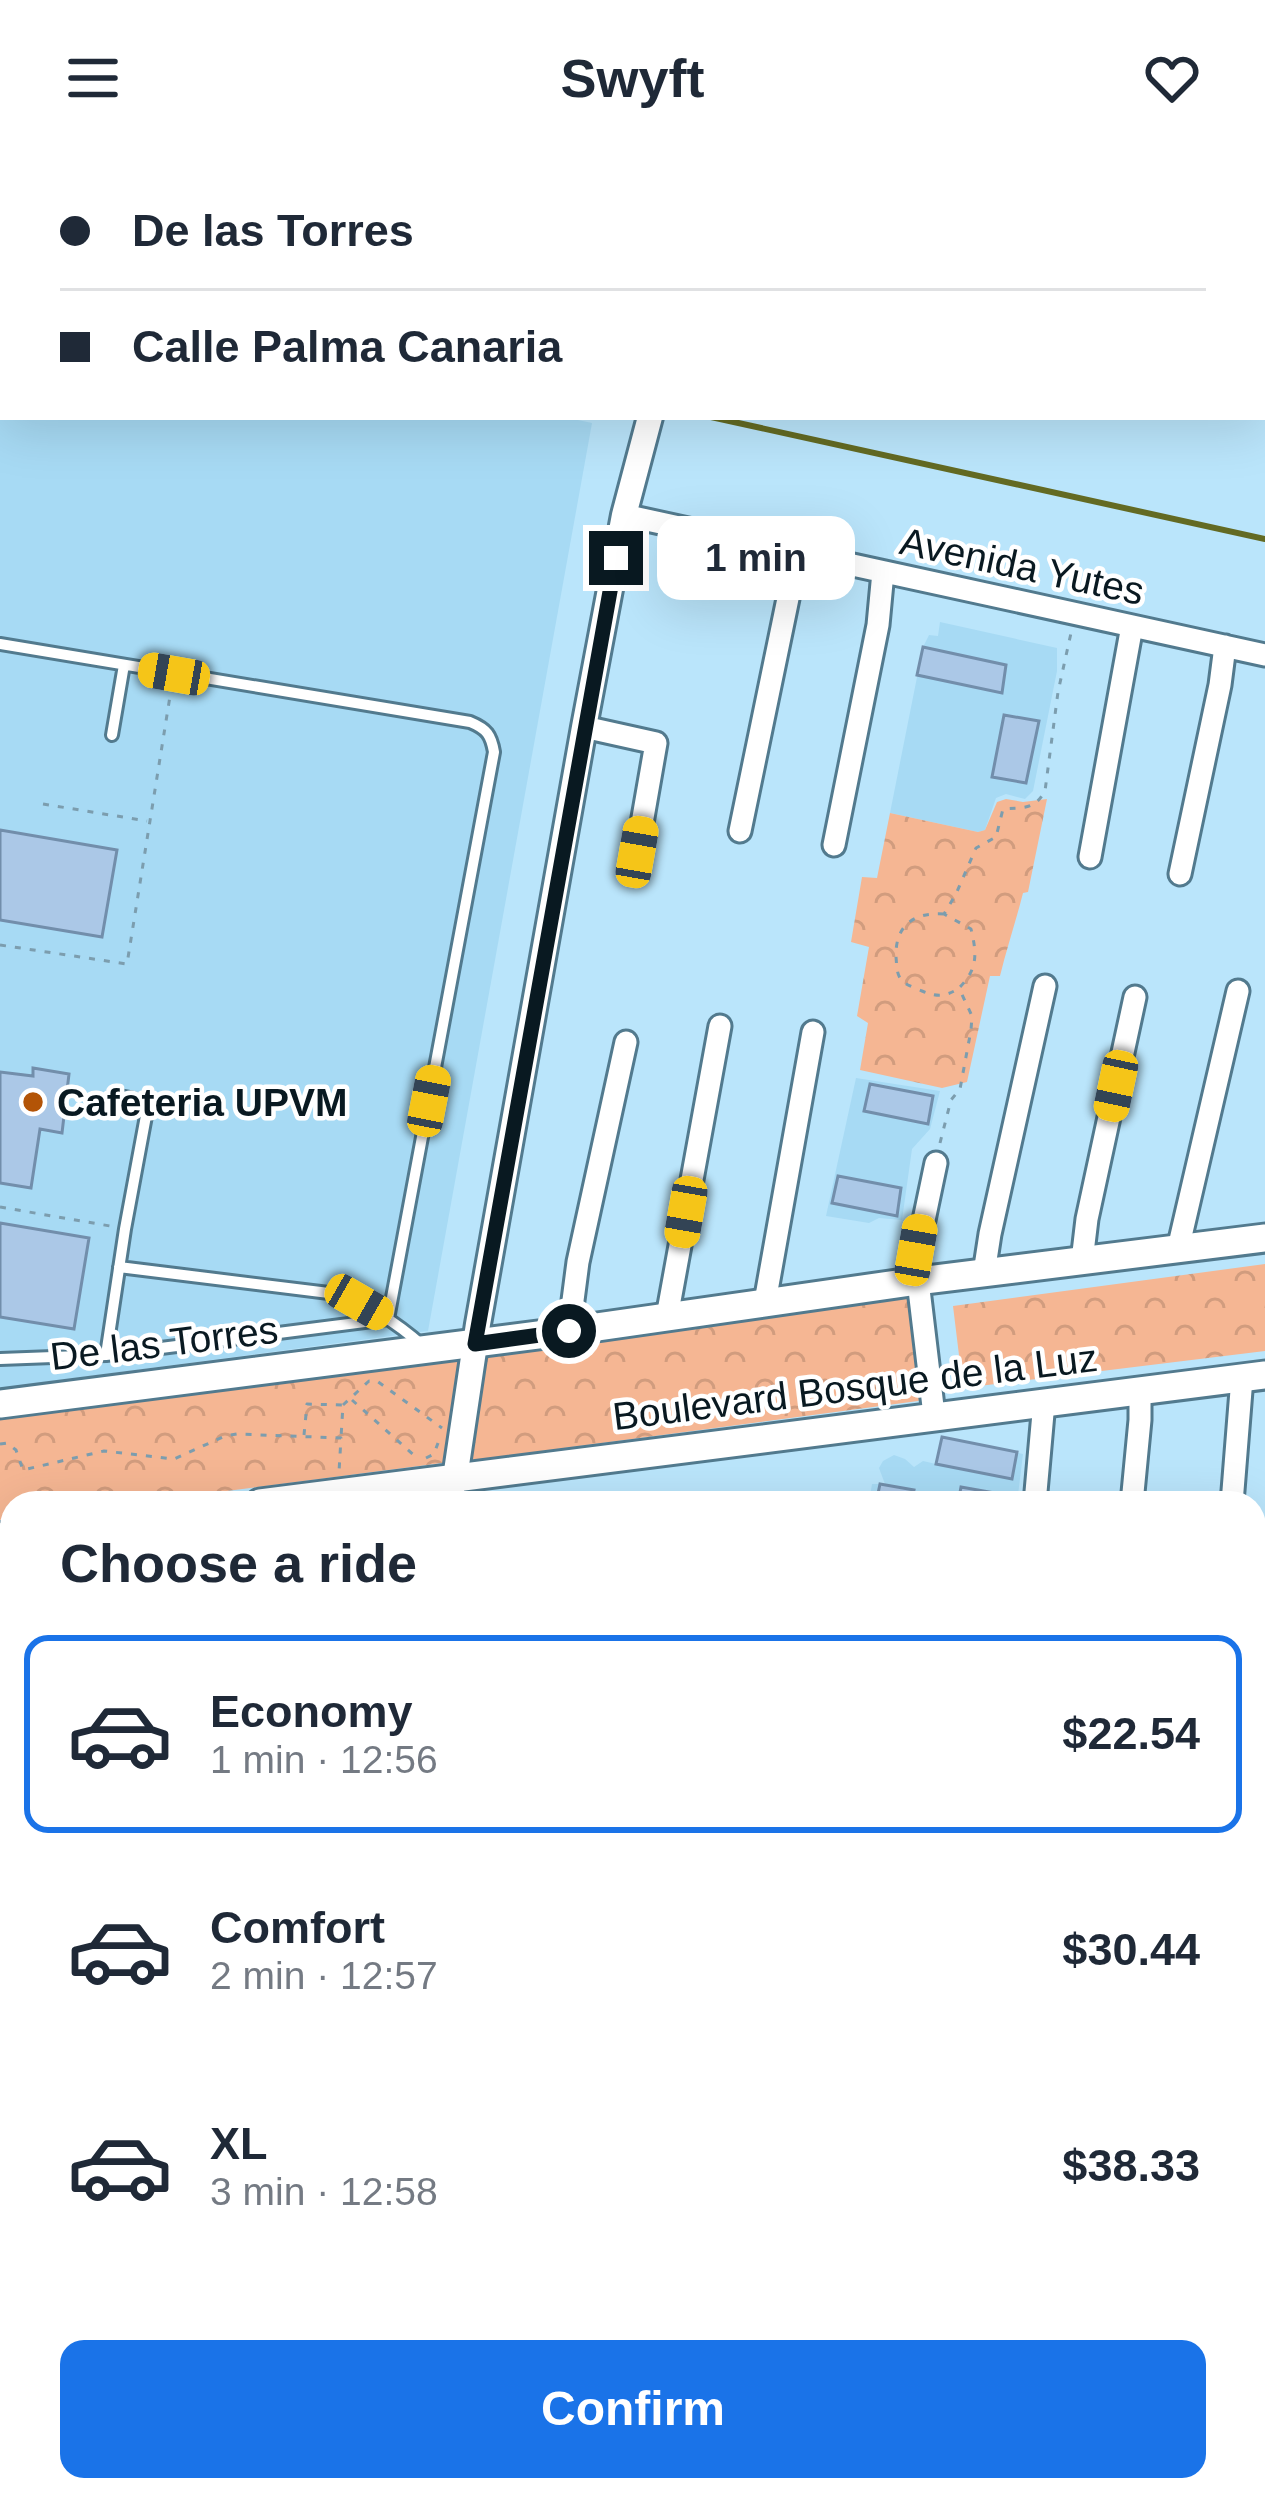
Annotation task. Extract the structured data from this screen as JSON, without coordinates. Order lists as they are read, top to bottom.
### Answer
{
  "streets": {
    "main road": ["De las Torres", "Boulevard Bosque de la Luz"],
    "street": ["Avenida Yutes"]
  },
  "places": ["Cafeteria UPVM"],
  "page": {
    "header": "Swyft",
    "banner": ["De las Torres", "Calle Palma Canaria"],
    "bubble": "1 min",
    "heading": "Choose a ride",
    "list": [
      {
        "name": "Economy",
        "note": "1 min · 12:56",
        "value": "$22.54"
      },
      {
        "name": "Comfort",
        "note": "2 min · 12:57",
        "value": "$30.44"
      },
      {
        "name": "XL",
        "note": "3 min · 12:58",
        "value": "$38.33"
      }
    ],
    "buttons": "Confirm"
  }
}
